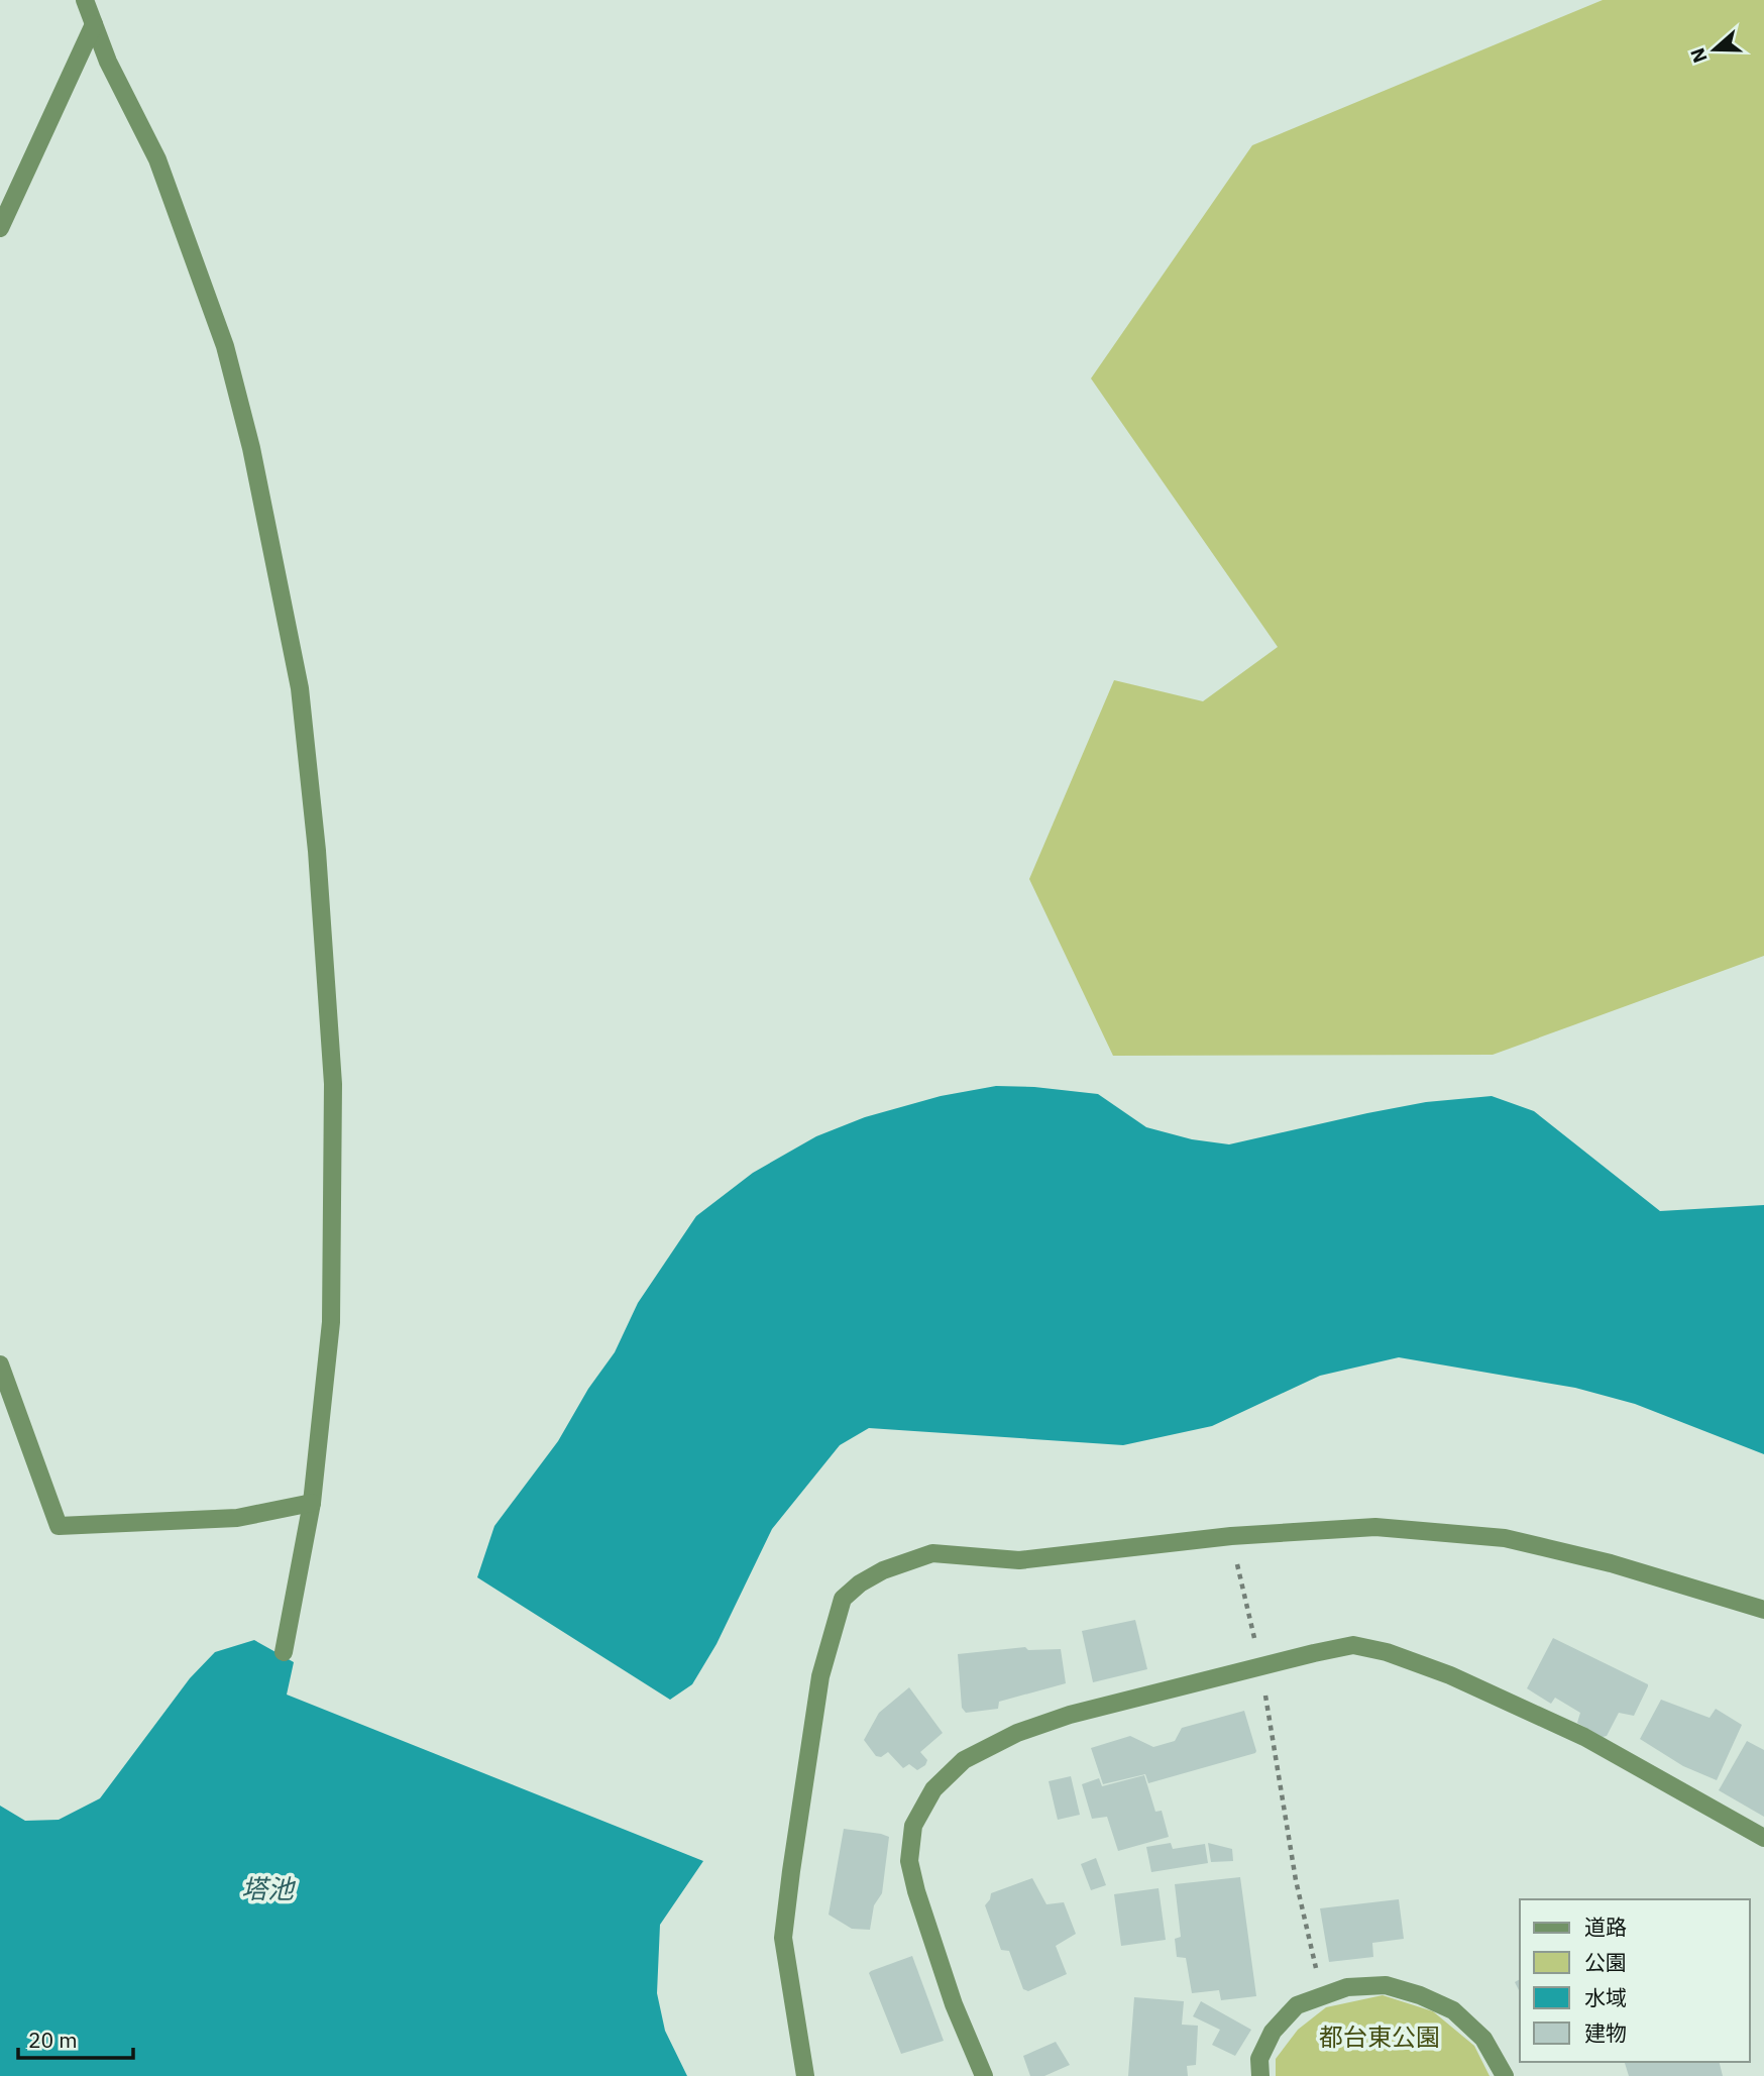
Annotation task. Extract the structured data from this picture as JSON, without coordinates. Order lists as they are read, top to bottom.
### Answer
{
  "water": ["塔池"],
  "parks": ["都台東公園"],
  "legend": [
    "道路",
    "公園",
    "水域",
    "建物"
  ],
  "scale_bar": "20 m",
  "north": "left"
}
